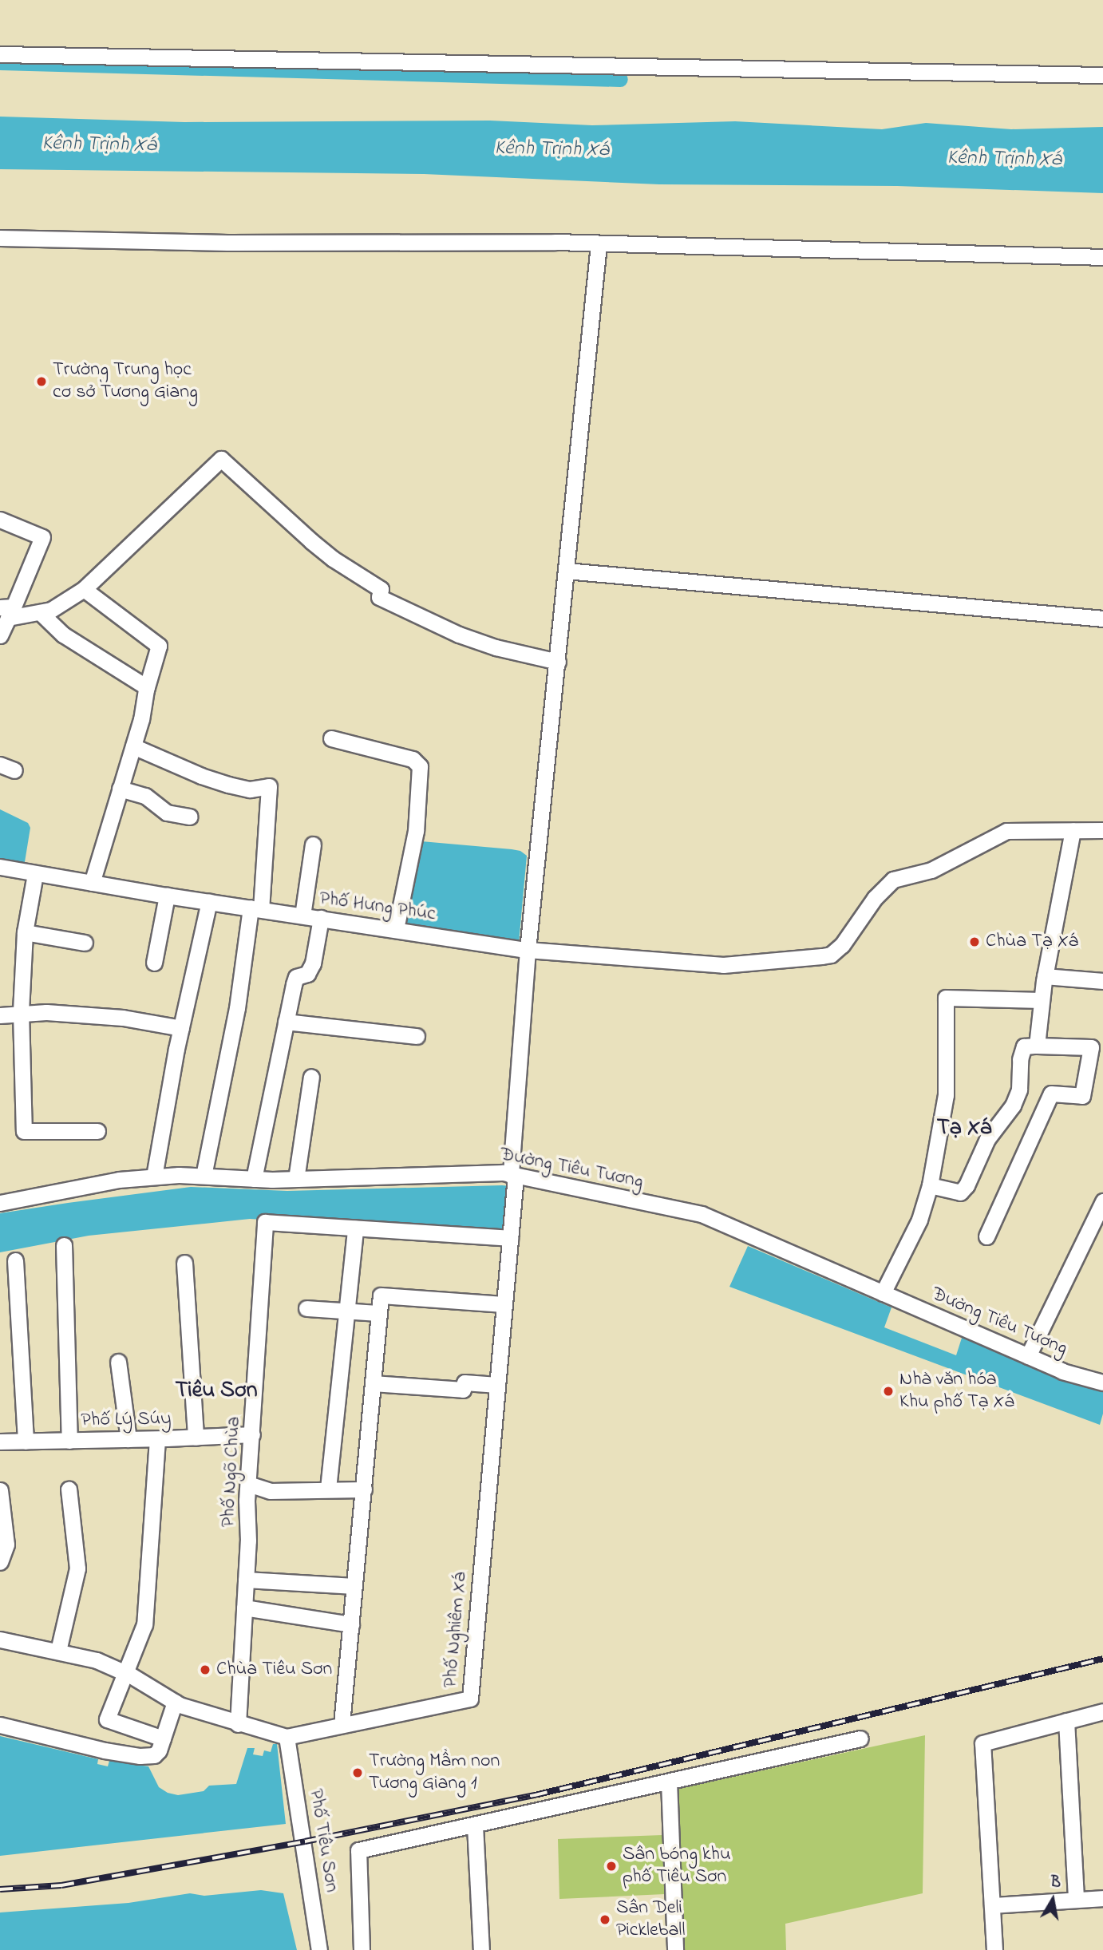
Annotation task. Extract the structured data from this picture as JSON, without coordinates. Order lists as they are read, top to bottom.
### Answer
{
  "streets": {
    "street": [
      "Phố Hưng Phúc",
      "Đường Tiêu Tương",
      "Phố Lý Súy",
      "Phố Ngõ Chùa",
      "Phố Nghiêm Xá",
      "Phố Tiêu Sơn"
    ]
  },
  "crossings": [
    ["Đường Tiêu Tương", "Phố Nghiêm Xá"],
    ["Phố Lý Súy", "Phố Ngõ Chùa"],
    ["Phố Ngõ Chùa", "Phố Nghiêm Xá"],
    ["Phố Nghiêm Xá", "Phố Tiêu Sơn"]
  ],
  "districts": ["Tạ Xá", "Tiêu Sơn"],
  "water": ["Kênh Trịnh Xá"],
  "places": [
    "Trường Trung học cơ sở Tương Giang",
    "Chùa Tạ Xá",
    "Nhà văn hóa Khu phố Tạ Xá",
    "Chùa Tiêu Sơn",
    "Trường Mầm non Tương Giang 1",
    "Sân bóng khu phố Tiêu Sơn",
    "Sân Deli Pickleball"
  ],
  "north": "top"
}
